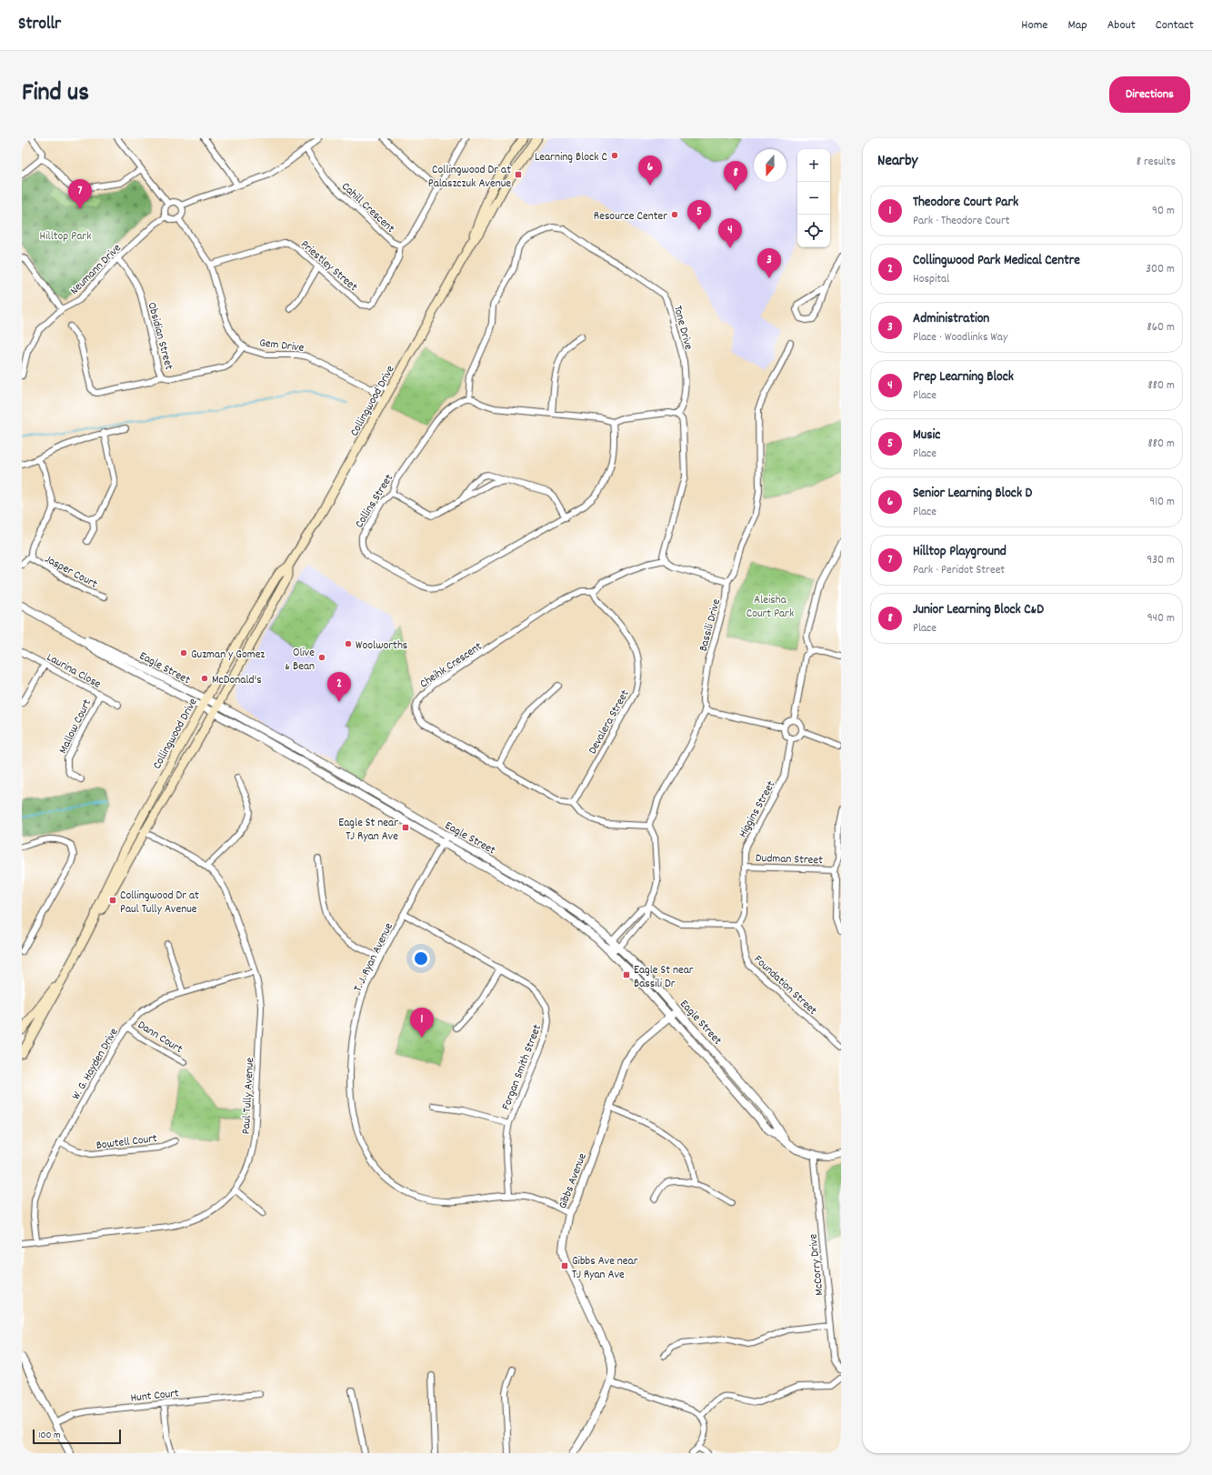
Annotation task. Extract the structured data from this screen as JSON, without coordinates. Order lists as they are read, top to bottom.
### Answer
{
  "streets": {
    "main road": ["Collingwood Drive"],
    "street": [
      "Cahill Crescent",
      "Priestley Street",
      "Neumann Drive",
      "Tone Drive",
      "Obsidian Street",
      "Gem Drive",
      "Collins Street",
      "Jasper Court",
      "Bassili Drive",
      "Cheihk Crescent",
      "Eagle Street",
      "Laurina Close",
      "Devalera Street",
      "Mallow Court",
      "Higgins Street",
      "Dudman Street",
      "T. J. Ryan Avenue",
      "Foundation Street",
      "Dann Court",
      "W. G. Hayden Drive",
      "Forgan Smith Street",
      "Paul Tully Avenue",
      "Bowtell Court",
      "Gibbs Avenue",
      "McCorry Drive",
      "Hunt Court"
    ]
  },
  "crossings": [
    ["Cahill Crescent", "Priestley Street"],
    ["Priestley Street", "Gem Drive"],
    ["Neumann Drive", "Obsidian Street"],
    ["Neumann Drive", "Gem Drive"],
    ["Tone Drive", "Collins Street"],
    ["Obsidian Street", "Gem Drive"],
    ["Gem Drive", "Collingwood Drive"],
    ["Collingwood Drive", "Eagle Street"],
    ["Collingwood Drive", "Paul Tully Avenue"],
    ["Bassili Drive", "Cheihk Crescent"],
    ["Cheihk Crescent", "Devalera Street"],
    ["Eagle Street", "T. J. Ryan Avenue"],
    ["Eagle Street", "Gibbs Avenue"],
    ["Eagle Street", "McCorry Drive"],
    ["Laurina Close", "Mallow Court"],
    ["Higgins Street", "Dudman Street"],
    ["Higgins Street", "Foundation Street"],
    ["T. J. Ryan Avenue", "Forgan Smith Street"],
    ["T. J. Ryan Avenue", "Gibbs Avenue"],
    ["Dann Court", "W. G. Hayden Drive"],
    ["W. G. Hayden Drive", "Paul Tully Avenue"],
    ["W. G. Hayden Drive", "Bowtell Court"]
  ],
  "parks": ["Hilltop Park", "Aleisha Court Park"],
  "places": {
    "other": [
      "Learning Block C",
      "Resource Center",
      "Woolworths",
      "Guzman y Gomez",
      "Olive & Bean",
      "McDonald's"
    ],
    "transit": [
      "Collingwood Dr at Palaszczuk Avenue",
      "Eagle St near TJ Ryan Ave",
      "Collingwood Dr at Paul Tully Avenue",
      "Eagle St near Bassili Dr",
      "Gibbs Ave near TJ Ryan Ave"
    ]
  },
  "scale_bar": "100 m",
  "north": "bottom",
  "page": {
    "header": "Strollr",
    "nav": [
      "Home",
      "Map",
      "About",
      "Contact"
    ],
    "title": "Find us",
    "buttons": "Directions",
    "heading": ["Nearby", "8 results"],
    "map_buttons": ["+", "−"],
    "pins": [
      "6",
      "8",
      "7",
      "5",
      "4",
      "3",
      "2",
      "1"
    ],
    "list": [
      {
        "mark": "1",
        "name": "Theodore Court Park",
        "note": "Park · Theodore Court",
        "value": "90 m"
      },
      {
        "mark": "2",
        "name": "Collingwood Park Medical Centre",
        "note": "Hospital",
        "value": "300 m"
      },
      {
        "mark": "3",
        "name": "Administration",
        "note": "Place · Woodlinks Way",
        "value": "860 m"
      },
      {
        "mark": "4",
        "name": "Prep Learning Block",
        "note": "Place",
        "value": "880 m"
      },
      {
        "mark": "5",
        "name": "Music",
        "note": "Place",
        "value": "880 m"
      },
      {
        "mark": "6",
        "name": "Senior Learning Block D",
        "note": "Place",
        "value": "910 m"
      },
      {
        "mark": "7",
        "name": "Hilltop Playground",
        "note": "Park · Peridot Street",
        "value": "930 m"
      },
      {
        "mark": "8",
        "name": "Junior Learning Block C&D",
        "note": "Place",
        "value": "940 m"
      }
    ],
    "scale": "100 m"
  }
}
